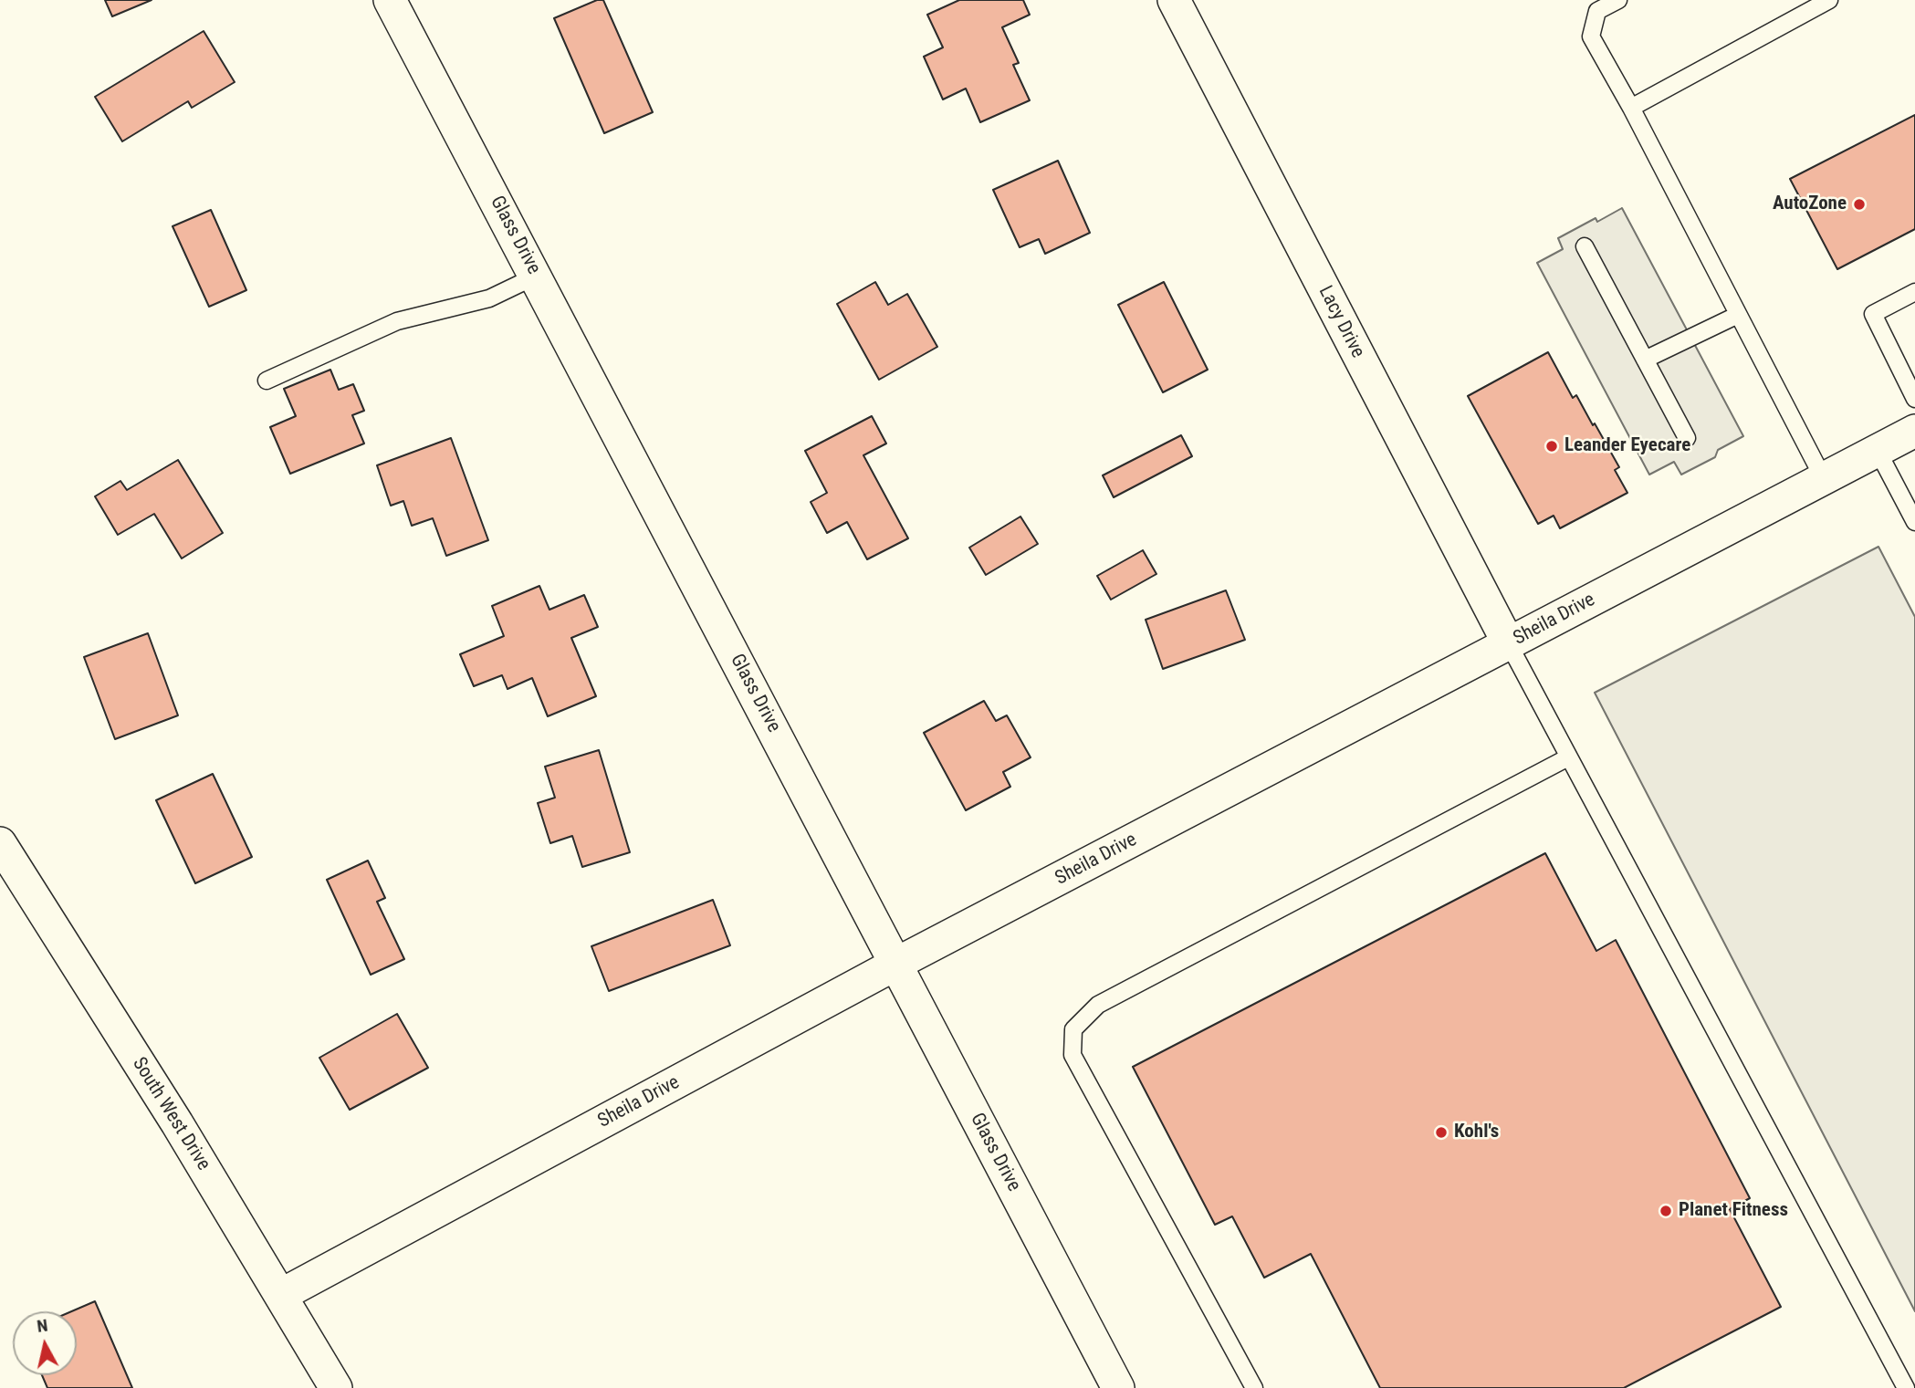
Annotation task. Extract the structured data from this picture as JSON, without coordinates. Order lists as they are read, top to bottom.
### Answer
{
  "streets": {
    "street": [
      "Glass Drive",
      "Lacy Drive",
      "Sheila Drive",
      "South West Drive"
    ]
  },
  "crossings": [
    ["Glass Drive", "Sheila Drive"],
    ["Lacy Drive", "Sheila Drive"],
    ["Sheila Drive", "South West Drive"]
  ],
  "places": [
    "AutoZone",
    "Leander Eyecare",
    "Kohl's",
    "Planet Fitness"
  ],
  "north": "top"
}
